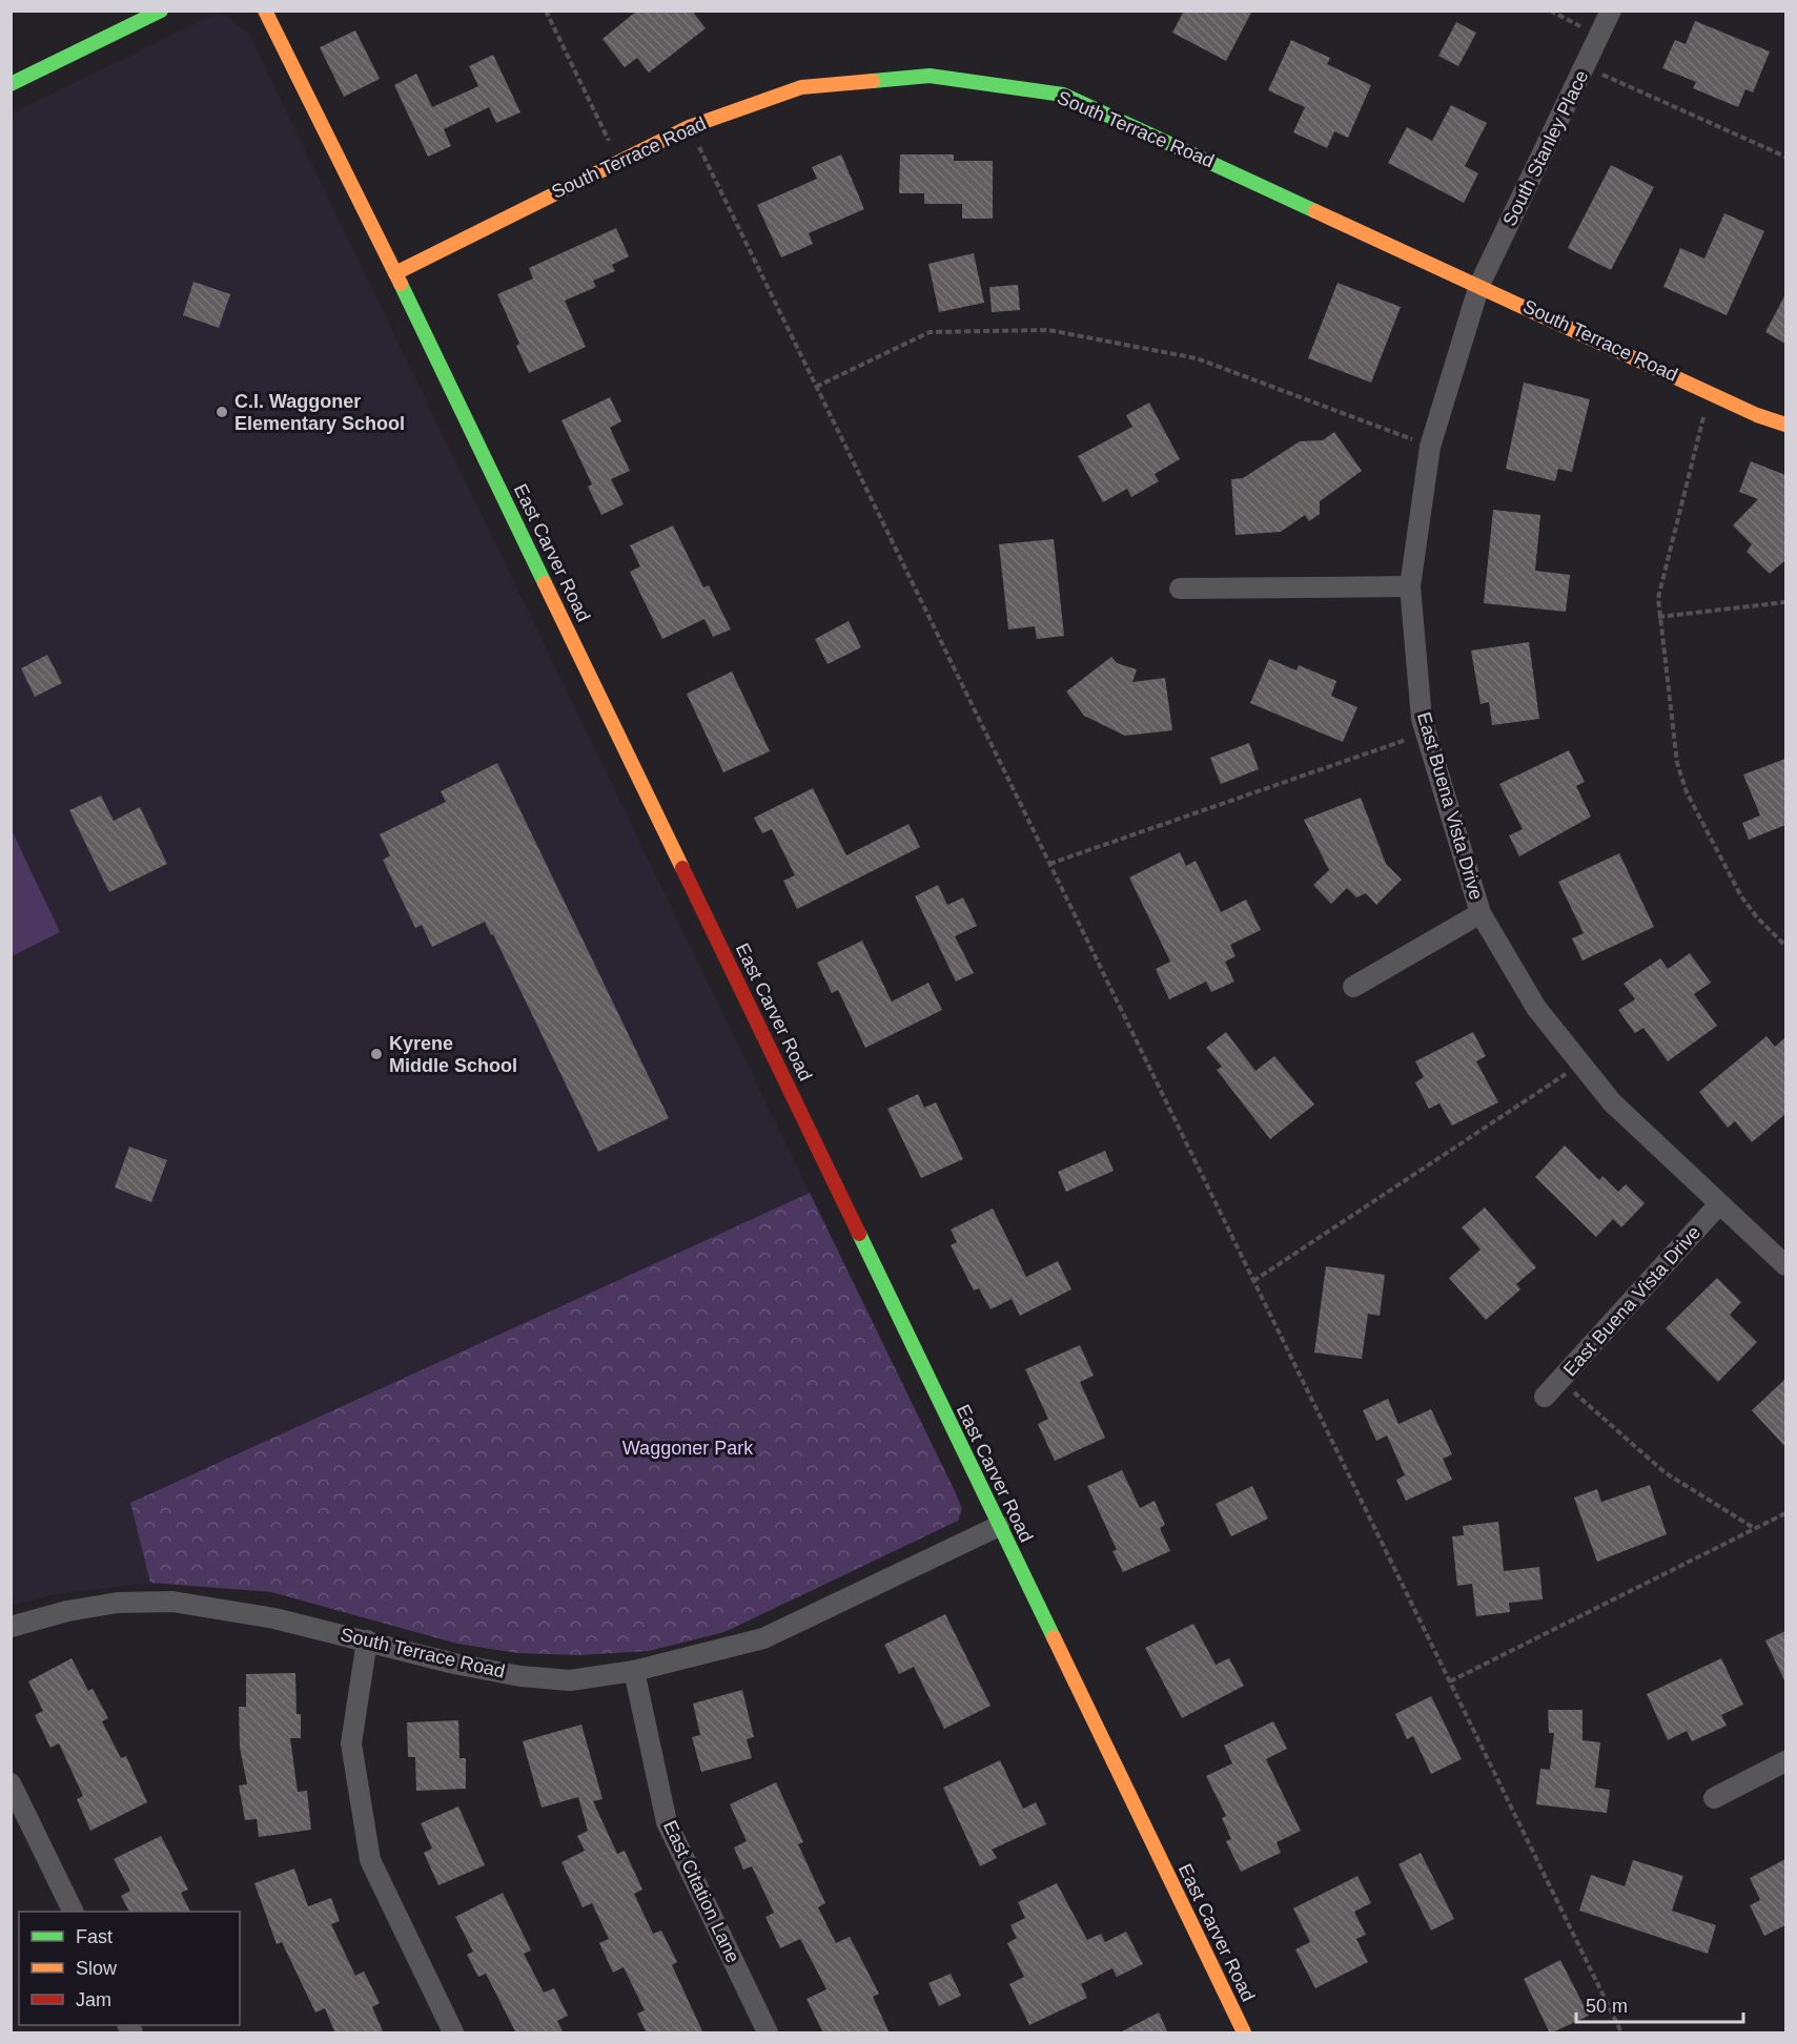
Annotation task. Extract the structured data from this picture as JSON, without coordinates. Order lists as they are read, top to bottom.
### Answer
{
  "streets": {
    "street": [
      "South Terrace Road",
      "South Stanley Place",
      "East Carver Road",
      "East Buena Vista Drive",
      "East Citation Lane"
    ]
  },
  "crossings": [
    ["South Terrace Road", "South Stanley Place"],
    ["South Terrace Road", "East Carver Road"],
    ["South Terrace Road", "East Buena Vista Drive"],
    ["South Terrace Road", "East Citation Lane"],
    ["South Stanley Place", "East Buena Vista Drive"]
  ],
  "parks": ["Waggoner Park"],
  "places": ["C.I. Waggoner Elementary School", "Kyrene Middle School"],
  "legend": ["Fast", "Slow", "Jam"],
  "scale_bar": "50 m"
}
